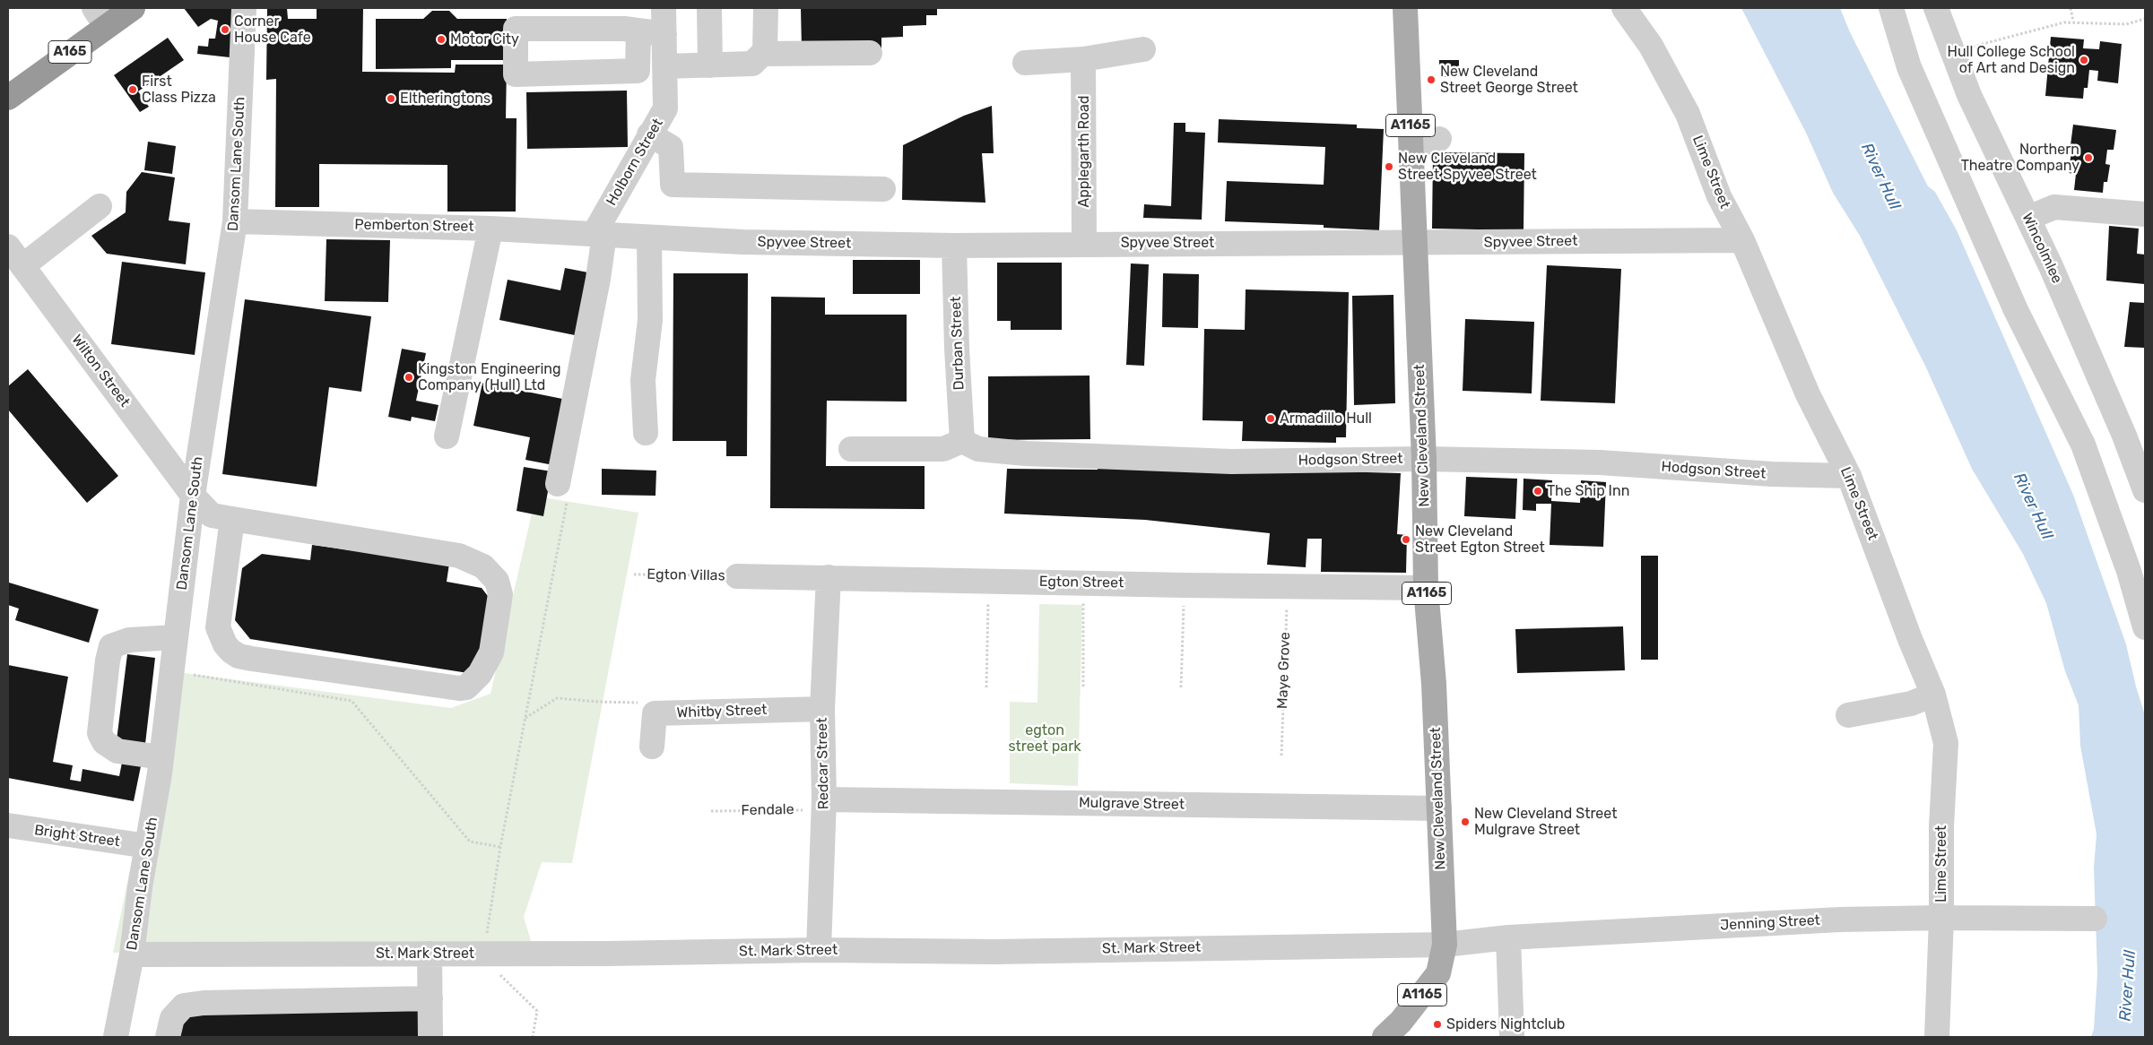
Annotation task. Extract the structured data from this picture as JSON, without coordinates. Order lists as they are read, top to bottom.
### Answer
{
  "streets": {
    "highway": ["A165"],
    "main road": ["A1165", "New Cleveland Street"],
    "street": [
      "Applegarth Road",
      "Holborn Street",
      "Dansom Lane South",
      "Lime Street",
      "Pemberton Street",
      "Spyvee Street",
      "Wincolmlee",
      "Durban Street",
      "Wilton Street",
      "Hodgson Street",
      "Egton Street",
      "Whitby Street",
      "Redcar Street",
      "Mulgrave Street",
      "Bright Street",
      "Jenning Street",
      "St. Mark Street"
    ],
    "path": ["Egton Villas", "Maye Grove", "Fendale"]
  },
  "crossings": [
    ["A1165", "New Cleveland Street"],
    ["A1165", "Jenning Street"],
    ["A1165", "St. Mark Street"],
    ["Applegarth Road", "Spyvee Street"],
    ["Holborn Street", "Pemberton Street"],
    ["Holborn Street", "Spyvee Street"],
    ["Dansom Lane South", "Pemberton Street"],
    ["Dansom Lane South", "Wilton Street"],
    ["Dansom Lane South", "Bright Street"],
    ["Dansom Lane South", "St. Mark Street"],
    ["Lime Street", "Spyvee Street"],
    ["Lime Street", "Hodgson Street"],
    ["Lime Street", "Jenning Street"],
    ["Pemberton Street", "Spyvee Street"],
    ["Spyvee Street", "Durban Street"],
    ["Spyvee Street", "New Cleveland Street"],
    ["Durban Street", "Hodgson Street"],
    ["New Cleveland Street", "Hodgson Street"],
    ["New Cleveland Street", "Egton Street"],
    ["New Cleveland Street", "Mulgrave Street"],
    ["New Cleveland Street", "Jenning Street"],
    ["New Cleveland Street", "St. Mark Street"],
    ["Egton Villas", "Egton Street"],
    ["Egton Street", "Maye Grove"],
    ["Egton Street", "Redcar Street"],
    ["Whitby Street", "Redcar Street"],
    ["Redcar Street", "Mulgrave Street"],
    ["Redcar Street", "Fendale"],
    ["Redcar Street", "St. Mark Street"],
    ["Mulgrave Street", "Fendale"],
    ["Jenning Street", "St. Mark Street"]
  ],
  "water": ["River Hull"],
  "parks": ["egton street park"],
  "places": [
    "Corner House Cafe",
    "Motor City",
    "Hull College School of Art and Design",
    "New Cleveland Street George Street",
    "First Class Pizza",
    "Eltheringtons",
    "Northern Theatre Company",
    "New Cleveland Street Spyvee Street",
    "Kingston Engineering Company (Hull) Ltd",
    "Armadillo Hull",
    "The Ship Inn",
    "New Cleveland Street Egton Street",
    "New Cleveland Street Mulgrave Street",
    "Spiders Nightclub"
  ]
}
